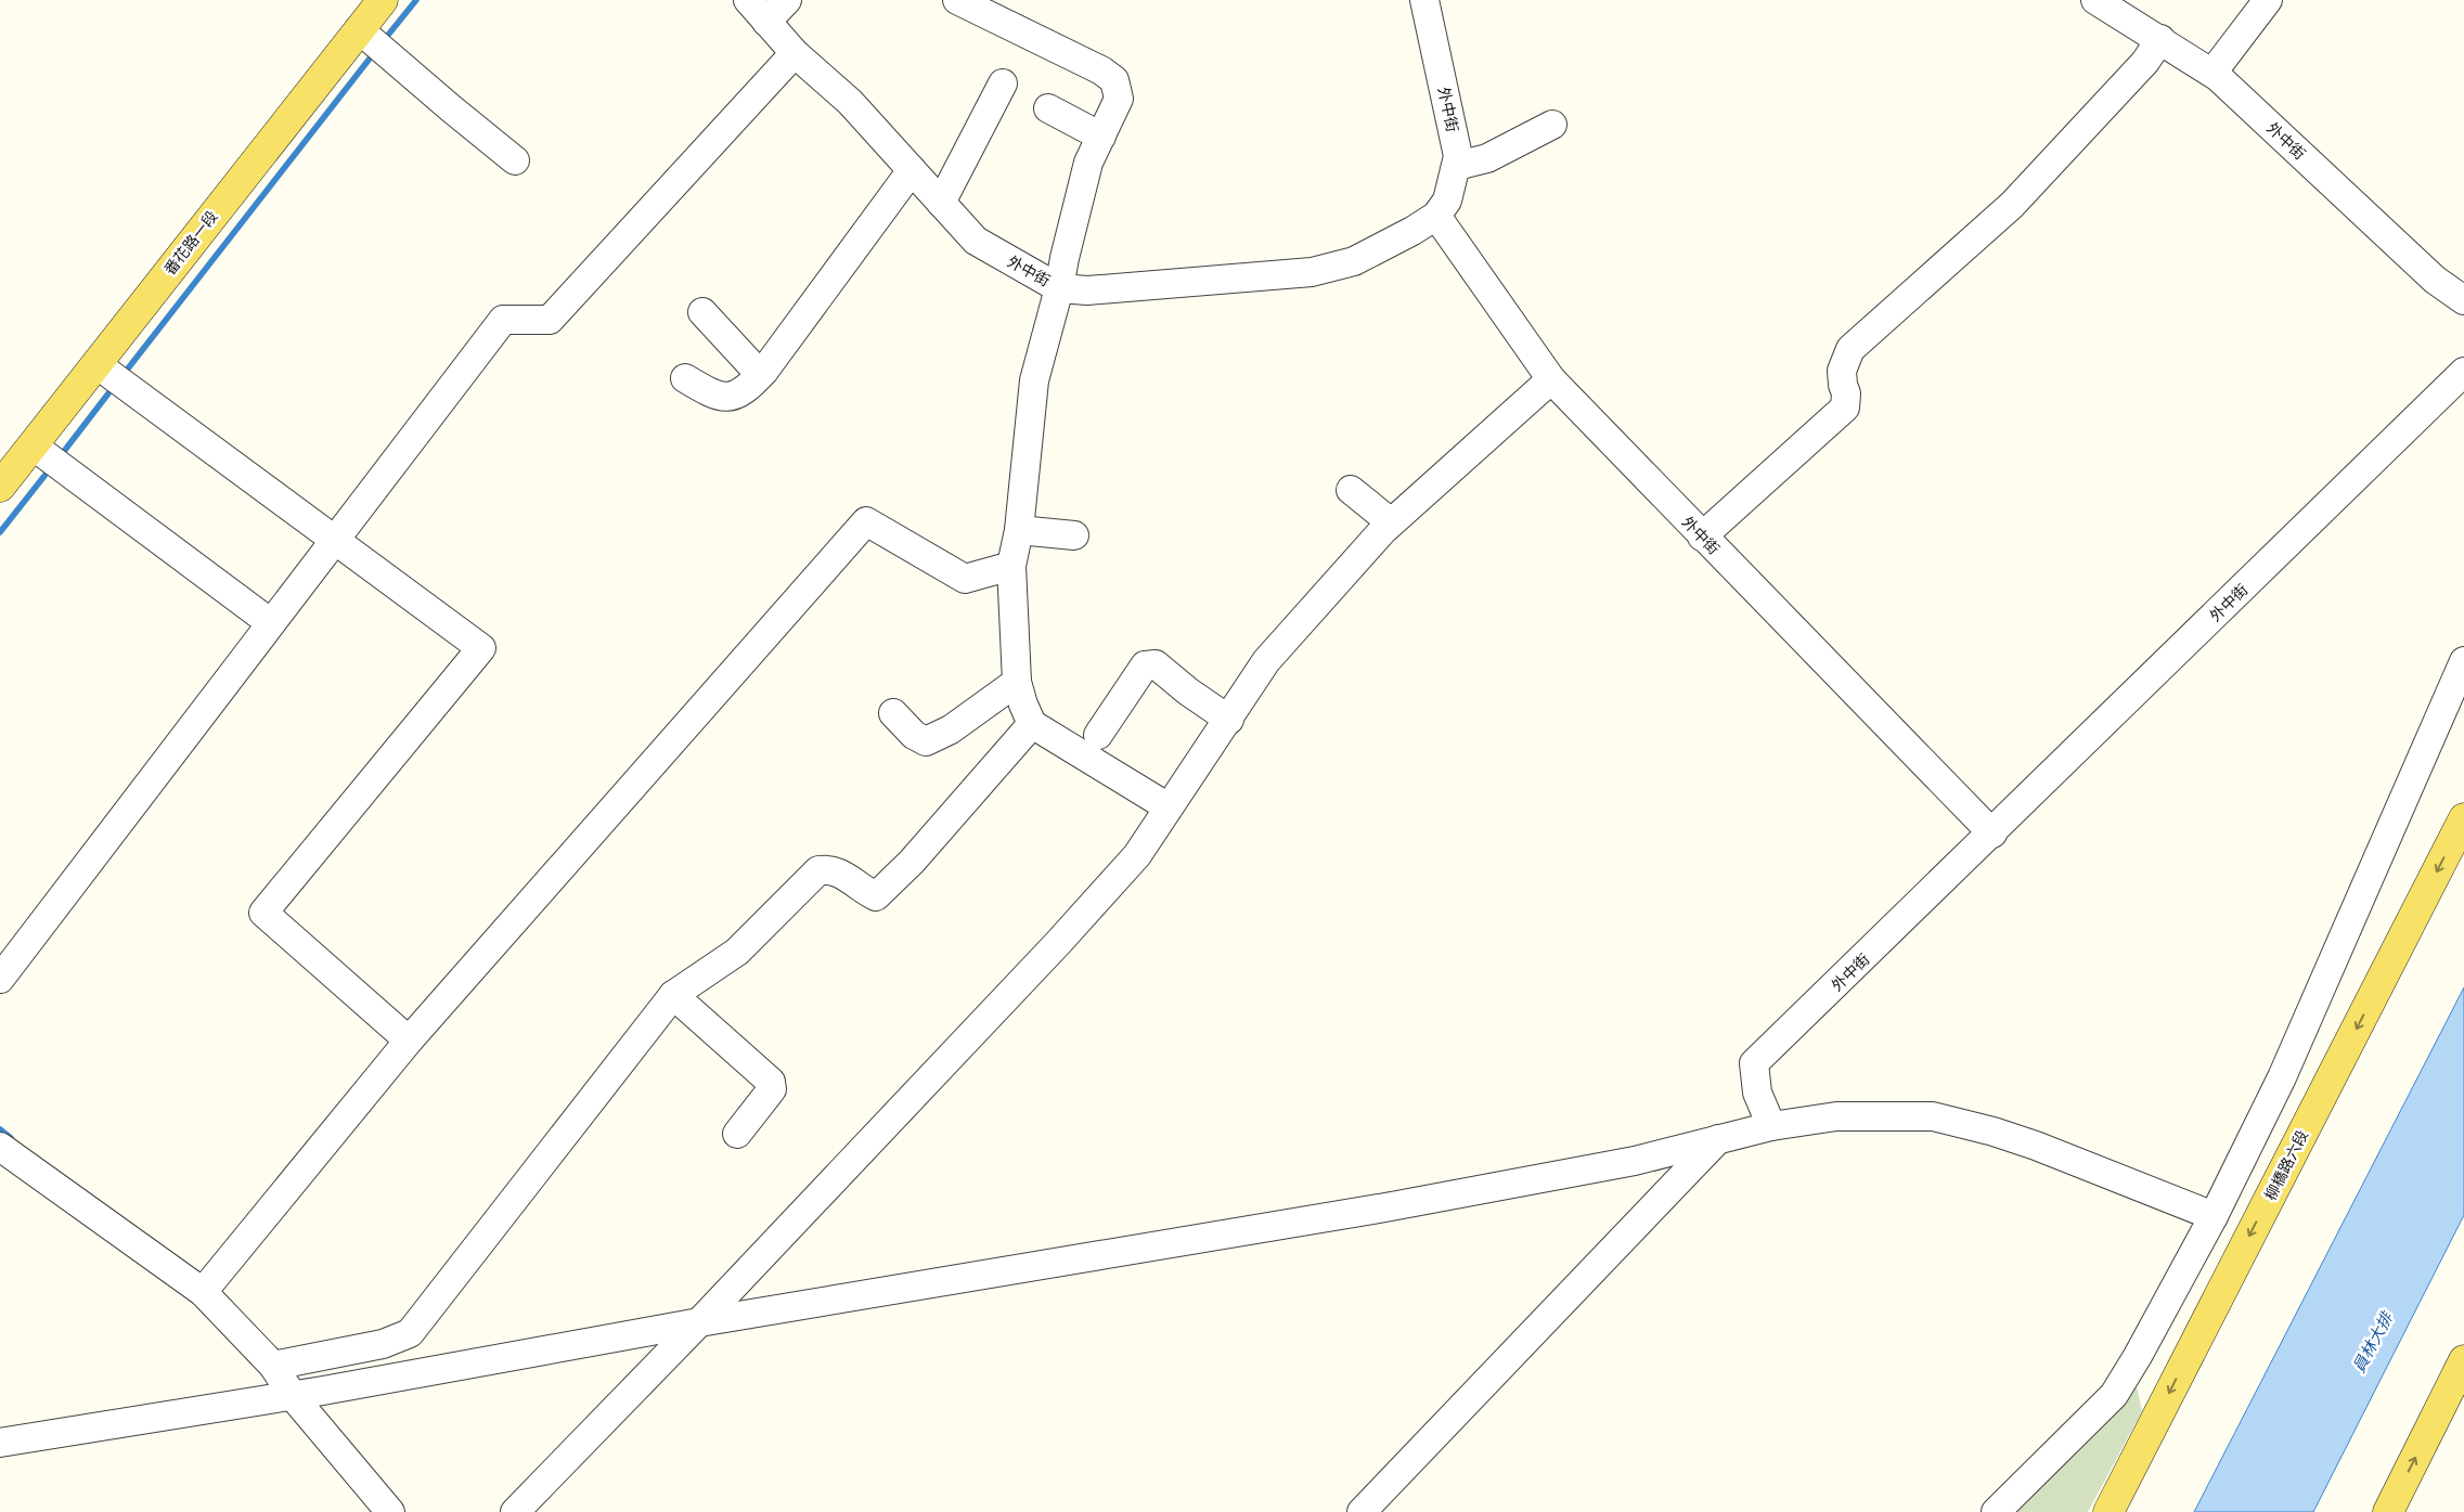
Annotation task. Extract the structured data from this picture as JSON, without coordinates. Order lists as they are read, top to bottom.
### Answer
{
  "streets": {
    "main road": ["番花路一段", "柳橋路六段"],
    "street": ["外中街"]
  },
  "one_way": ["柳橋路六段"],
  "water": ["員林大排"]
}
